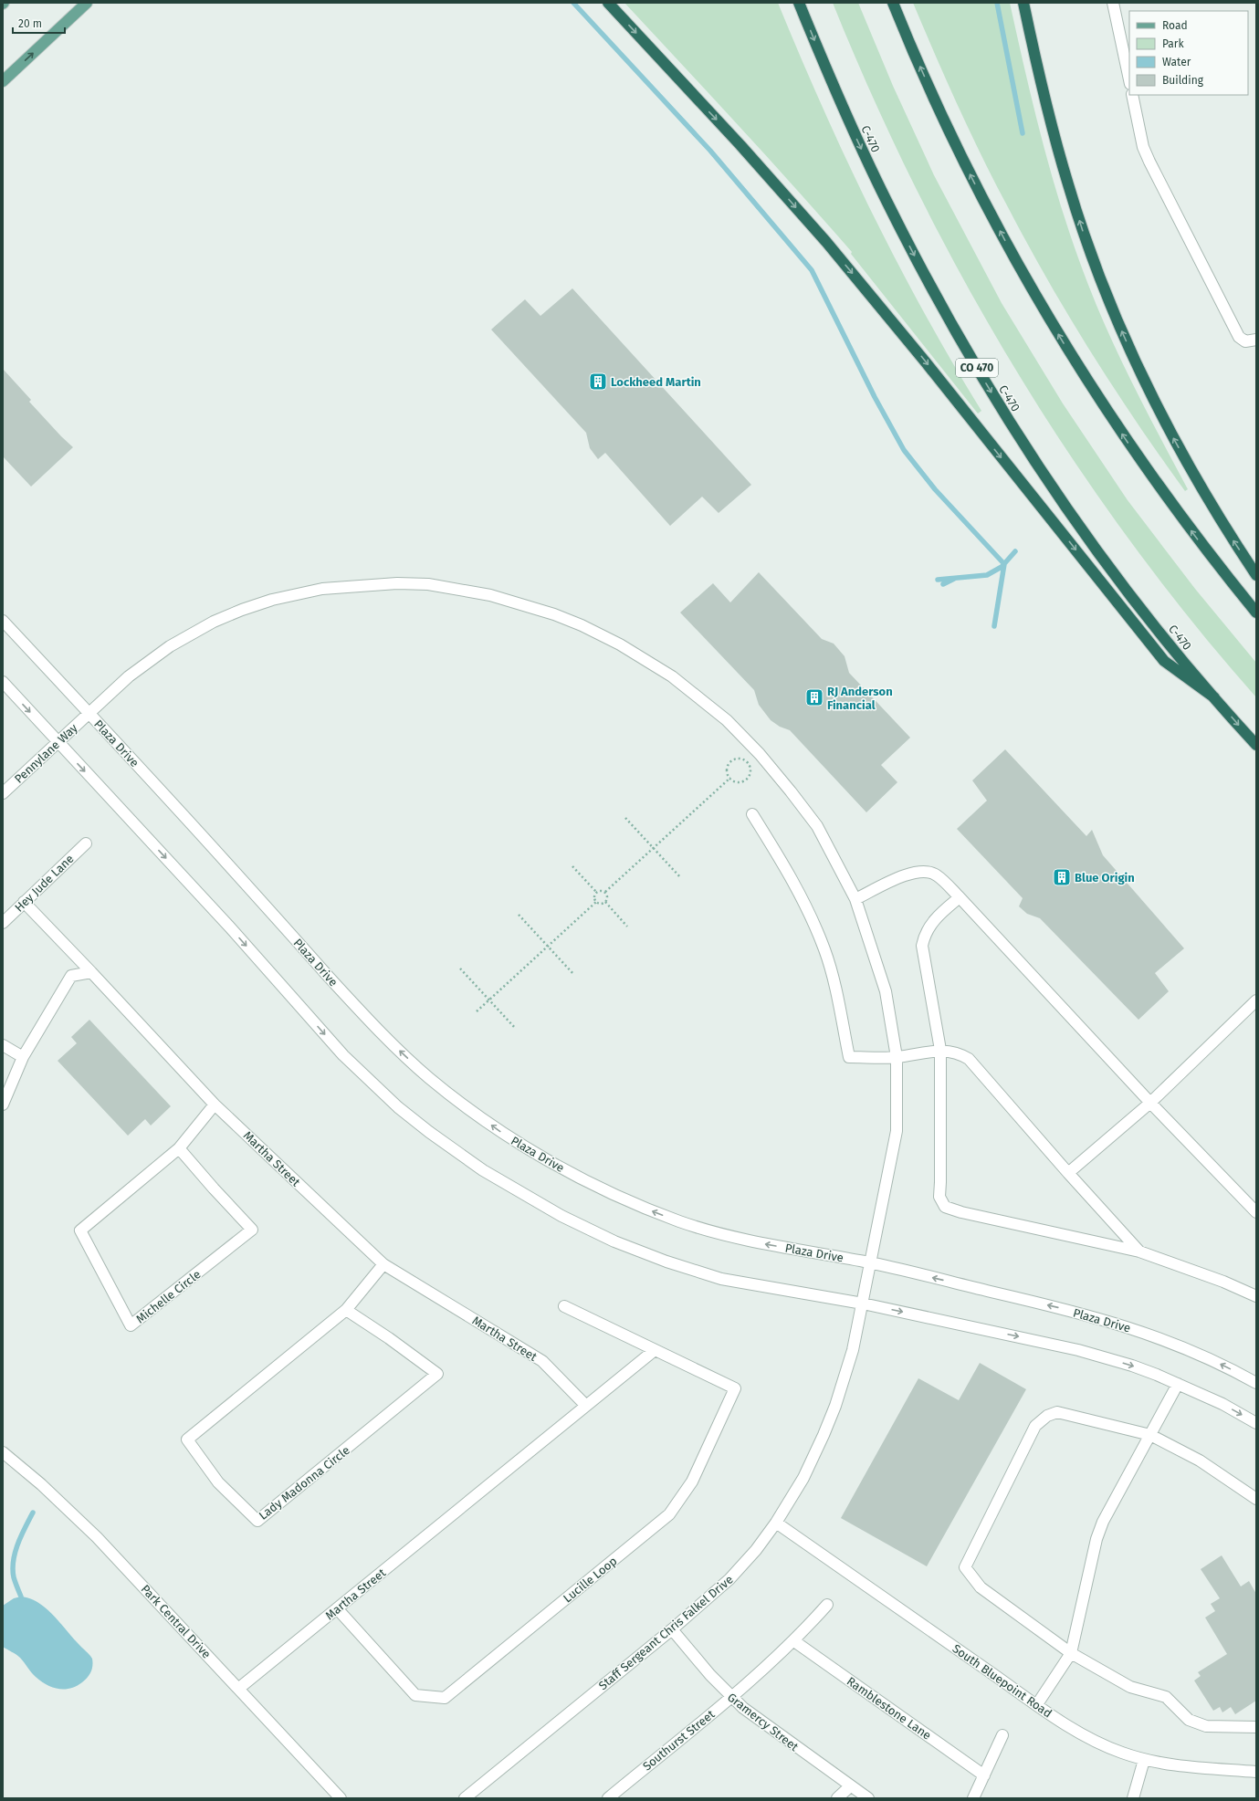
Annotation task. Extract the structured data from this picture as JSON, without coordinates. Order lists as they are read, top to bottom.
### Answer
{
  "streets": {
    "highway": ["C-470", "CO 470"],
    "street": [
      "Plaza Drive",
      "Pennylane Way",
      "Hey Jude Lane",
      "Martha Street",
      "Michelle Circle",
      "Lady Madonna Circle",
      "Lucille Loop",
      "Park Central Drive",
      "Staff Sergeant Chris Falkel Drive",
      "South Bluepoint Road",
      "Ramblestone Lane",
      "Gramercy Street",
      "Southurst Street"
    ]
  },
  "crossings": [
    ["Plaza Drive", "Pennylane Way"],
    ["Plaza Drive", "Staff Sergeant Chris Falkel Drive"],
    ["Pennylane Way", "Staff Sergeant Chris Falkel Drive"],
    ["Hey Jude Lane", "Martha Street"],
    ["Martha Street", "Michelle Circle"],
    ["Martha Street", "Lady Madonna Circle"],
    ["Martha Street", "Lucille Loop"],
    ["Martha Street", "Park Central Drive"],
    ["Staff Sergeant Chris Falkel Drive", "South Bluepoint Road"],
    ["Staff Sergeant Chris Falkel Drive", "Gramercy Street"],
    ["Ramblestone Lane", "Southurst Street"],
    ["Gramercy Street", "Southurst Street"]
  ],
  "places": {
    "building": ["Lockheed Martin", "RJ Anderson Financial", "Blue Origin"]
  },
  "legend": [
    "Road",
    "Park",
    "Water",
    "Building"
  ],
  "scale_bar": "20 m"
}
